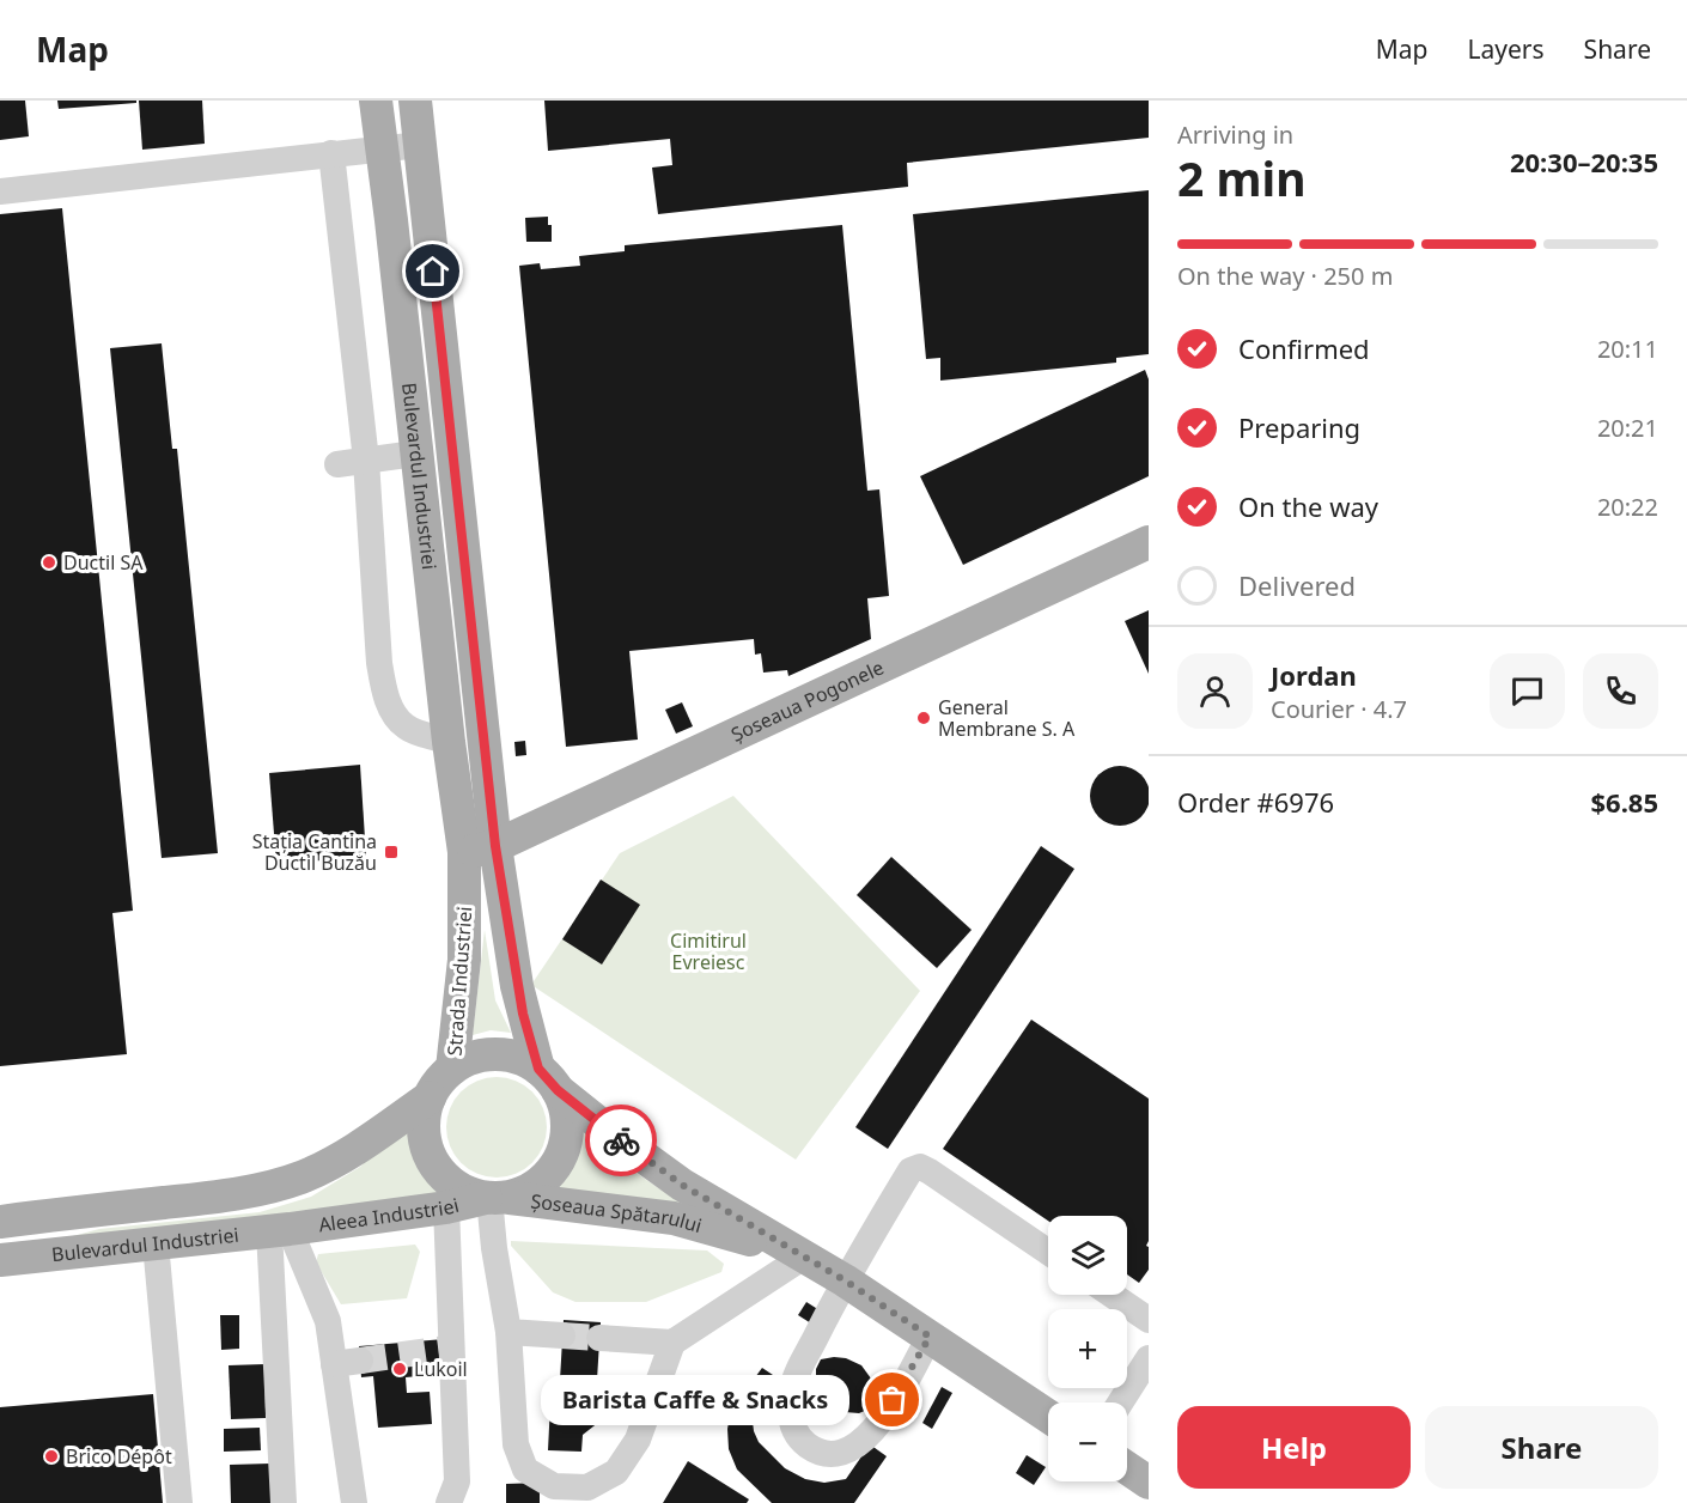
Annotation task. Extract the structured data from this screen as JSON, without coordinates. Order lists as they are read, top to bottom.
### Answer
{
  "streets": {
    "main road": [
      "Bulevardul Industriei",
      "Șoseaua Pogonele",
      "Strada Industriei",
      "Șoseaua Spătarului",
      "Aleea Industriei"
    ]
  },
  "crossings": [
    ["Bulevardul Industriei", "Șoseaua Pogonele"],
    ["Bulevardul Industriei", "Strada Industriei"],
    ["Bulevardul Industriei", "Șoseaua Spătarului"],
    ["Bulevardul Industriei", "Aleea Industriei"],
    ["Șoseaua Pogonele", "Strada Industriei"],
    ["Strada Industriei", "Șoseaua Spătarului"],
    ["Strada Industriei", "Aleea Industriei"],
    ["Șoseaua Spătarului", "Aleea Industriei"]
  ],
  "parks": ["Cimitirul Evreiesc"],
  "places": {
    "other": [
      "Ductil SA",
      "General Membrane S. A",
      "Lukoil",
      "Barista Caffe & Snacks",
      "Brico Dépôt"
    ],
    "transit": ["Stația Cantina Ductil Buzău"]
  },
  "page": {
    "header": "Map",
    "nav": ["Map", "Layers", "Share"],
    "heading": ["2 min", "Arriving in", "20:30–20:35"],
    "panel": [
      "Jordan",
      "Courier · 4.7",
      "Order #6976",
      "$6.85"
    ],
    "bar": "On the way · 250 m",
    "list": [
      ["Confirmed", "20:11"],
      ["Preparing", "20:21"],
      ["On the way", "20:22"],
      "Delivered"
    ],
    "map_buttons": ["+", "−"],
    "bubble": "Barista Caffe & Snacks",
    "buttons": ["Help", "Share"]
  }
}
